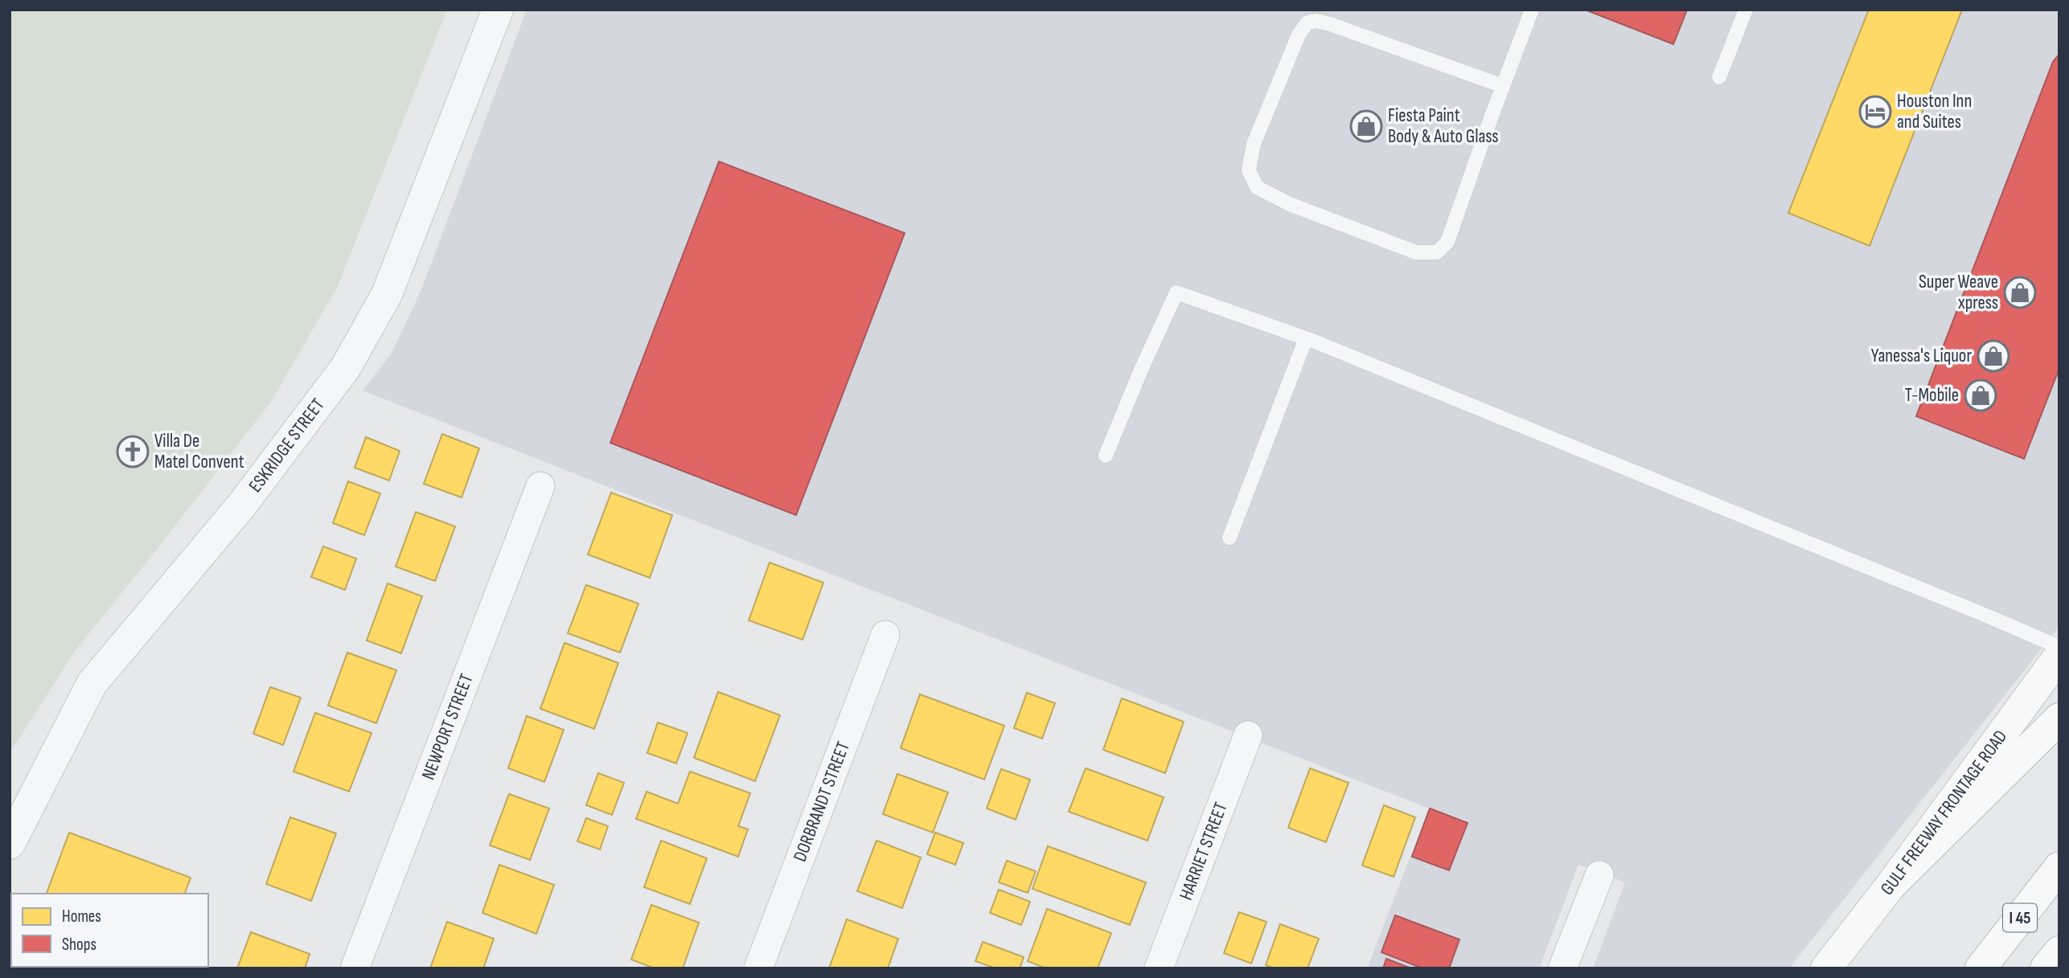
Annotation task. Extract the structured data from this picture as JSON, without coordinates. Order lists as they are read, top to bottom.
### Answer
{
  "streets": {
    "main road": ["GULF FREEWAY FRONTAGE ROAD", "I 45"],
    "street": [
      "ESKRIDGE STREET",
      "NEWPORT STREET",
      "DORBRANDT STREET",
      "HARRIET STREET"
    ]
  },
  "places": {
    "hotel": ["Houston Inn and Suites"],
    "shop": [
      "Fiesta Paint Body & Auto Glass",
      "Super Weave xpress",
      "Yanessa's Liquor",
      "T-Mobile"
    ],
    "church": ["Villa De Matel Convent"]
  },
  "legend": ["Homes", "Shops"]
}
